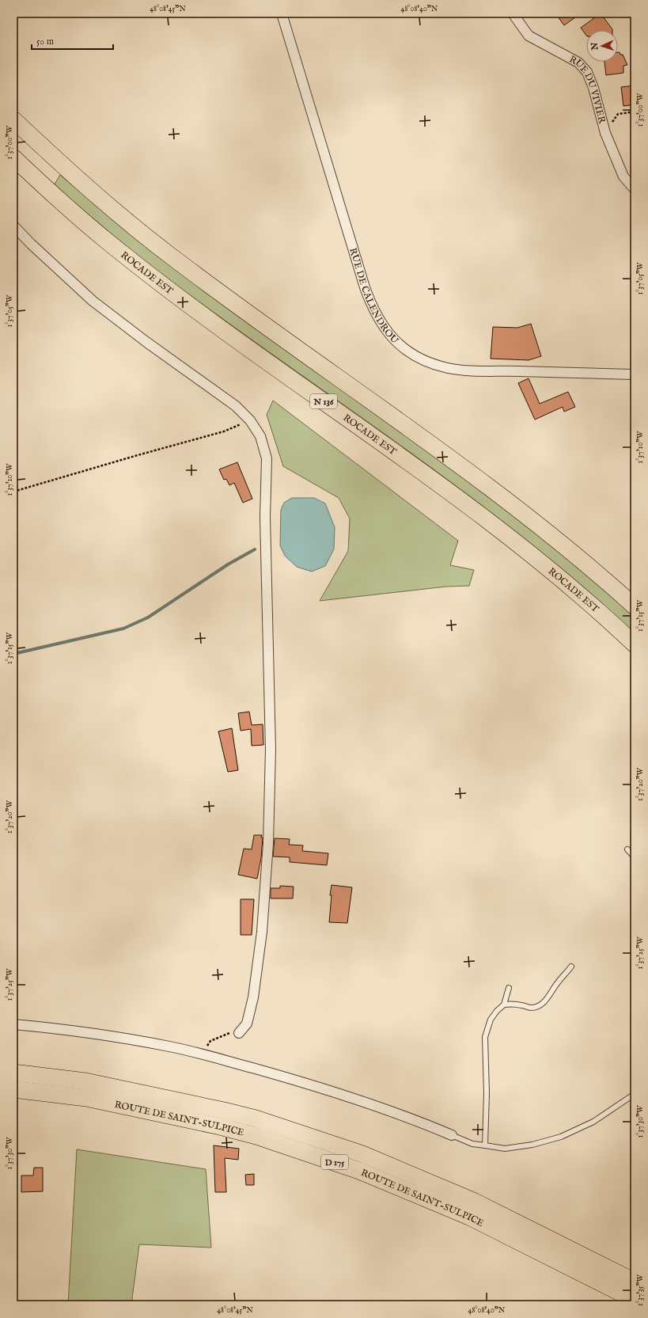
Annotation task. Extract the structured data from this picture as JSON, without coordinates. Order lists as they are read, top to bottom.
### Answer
{
  "streets": {
    "highway": [
      "ROCADE EST",
      "N 136",
      "ROUTE DE SAINT-SULPICE",
      "D 175"
    ],
    "street": ["RUE DU VIVIER", "RUE DE CALENDROU"]
  },
  "scale_bar": "50 m",
  "north": "left",
  "coordinates": [
    "48°08'45\"N",
    "48°08'40\"N",
    "1°37'00\"W",
    "1°37'05\"W",
    "1°37'10\"W",
    "1°37'15\"W",
    "1°37'20\"W",
    "1°37'25\"W",
    "1°37'30\"W",
    "1°37'35\"W"
  ]
}
